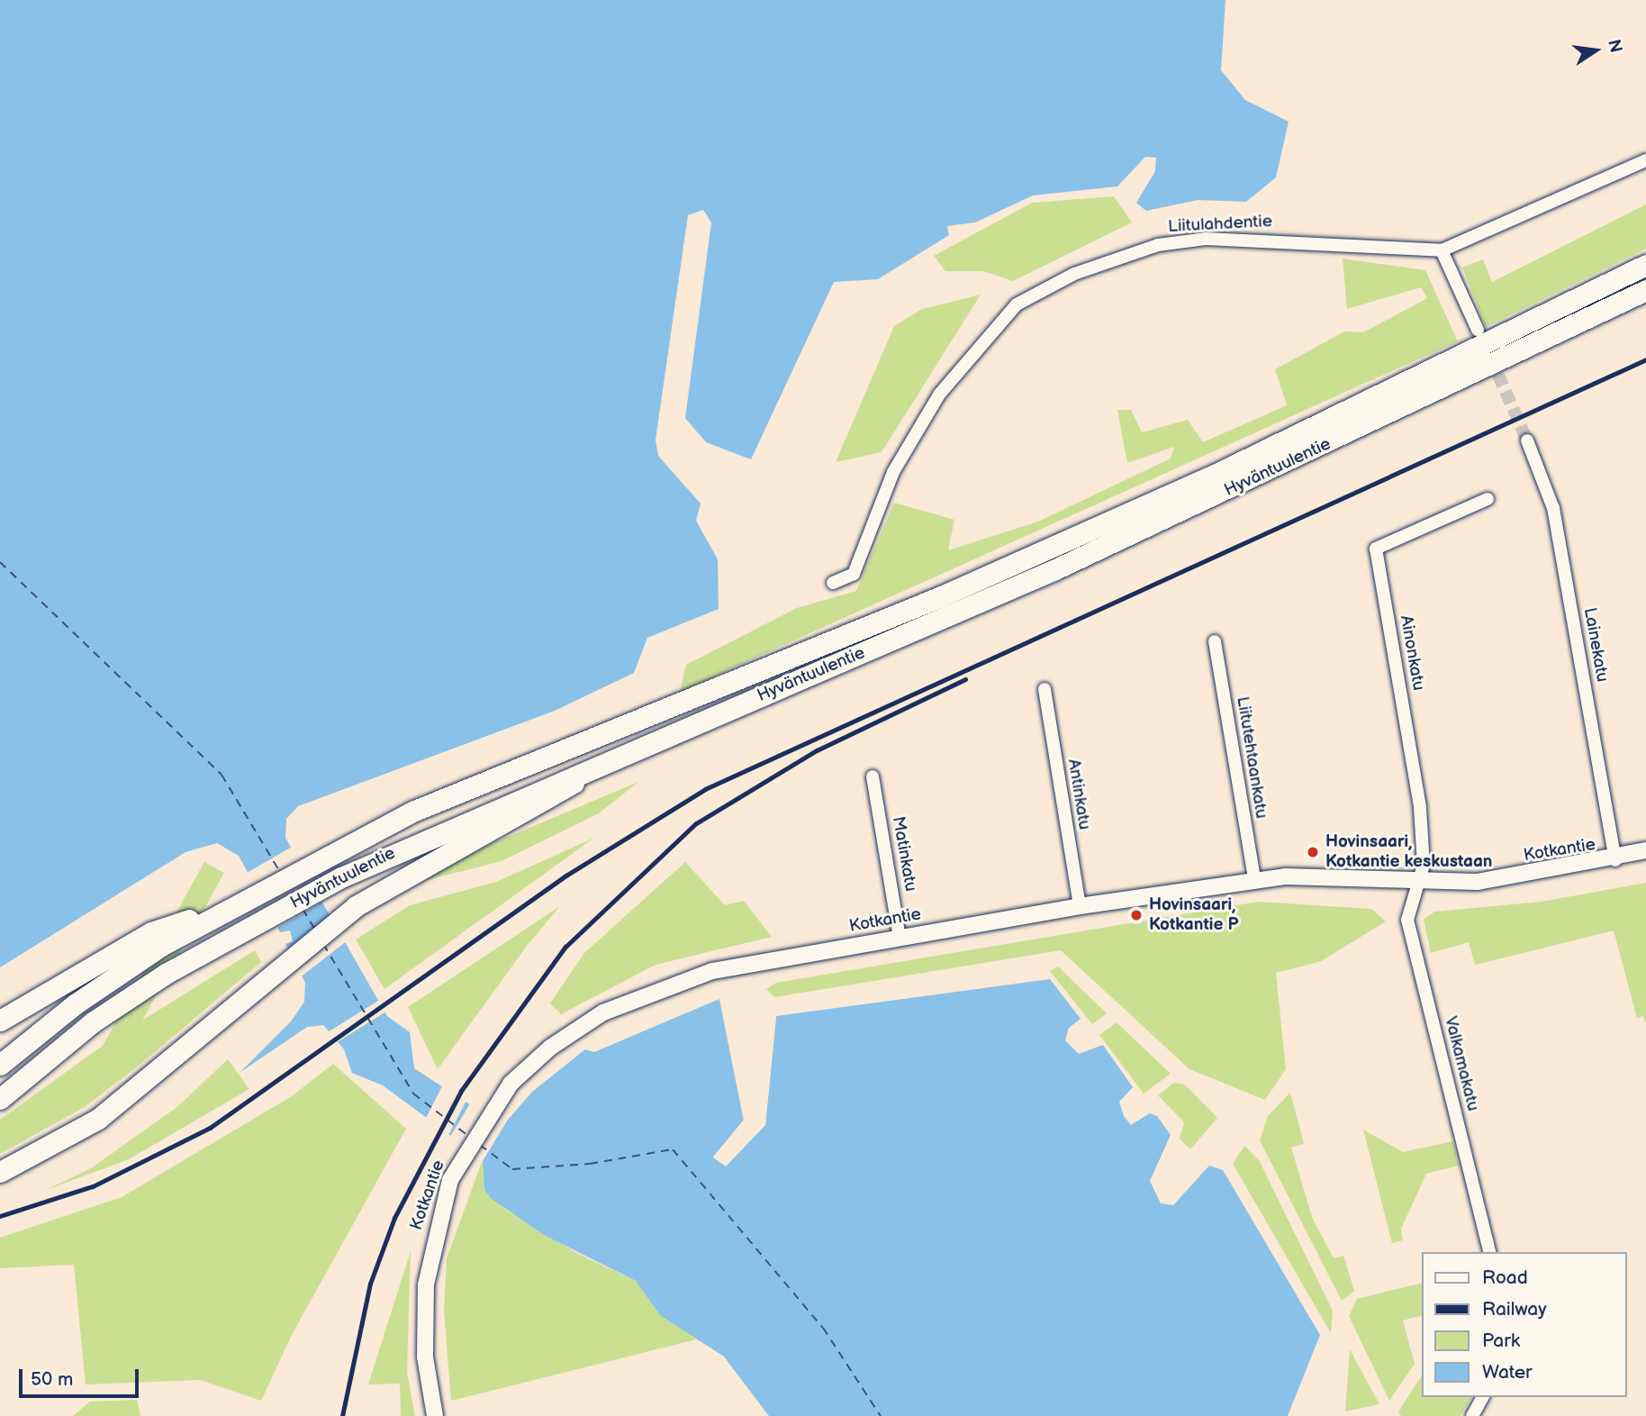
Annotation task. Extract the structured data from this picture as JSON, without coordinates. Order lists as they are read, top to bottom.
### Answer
{
  "streets": {
    "highway": ["Hyväntuulentie"],
    "street": [
      "Liitulahdentie",
      "Lainekatu",
      "Ainonkatu",
      "Liitutehtaankatu",
      "Antinkatu",
      "Kotkantie",
      "Matinkatu",
      "Valkamakatu"
    ]
  },
  "crossings": [
    ["Lainekatu", "Kotkantie"],
    ["Ainonkatu", "Kotkantie"],
    ["Ainonkatu", "Valkamakatu"],
    ["Liitutehtaankatu", "Kotkantie"],
    ["Antinkatu", "Kotkantie"],
    ["Kotkantie", "Matinkatu"],
    ["Kotkantie", "Valkamakatu"]
  ],
  "places": ["Hovinsaari, Kotkantie keskustaan", "Hovinsaari, Kotkantie P"],
  "legend": [
    "Road",
    "Railway",
    "Park",
    "Water"
  ],
  "scale_bar": "50 m",
  "north": "right"
}
